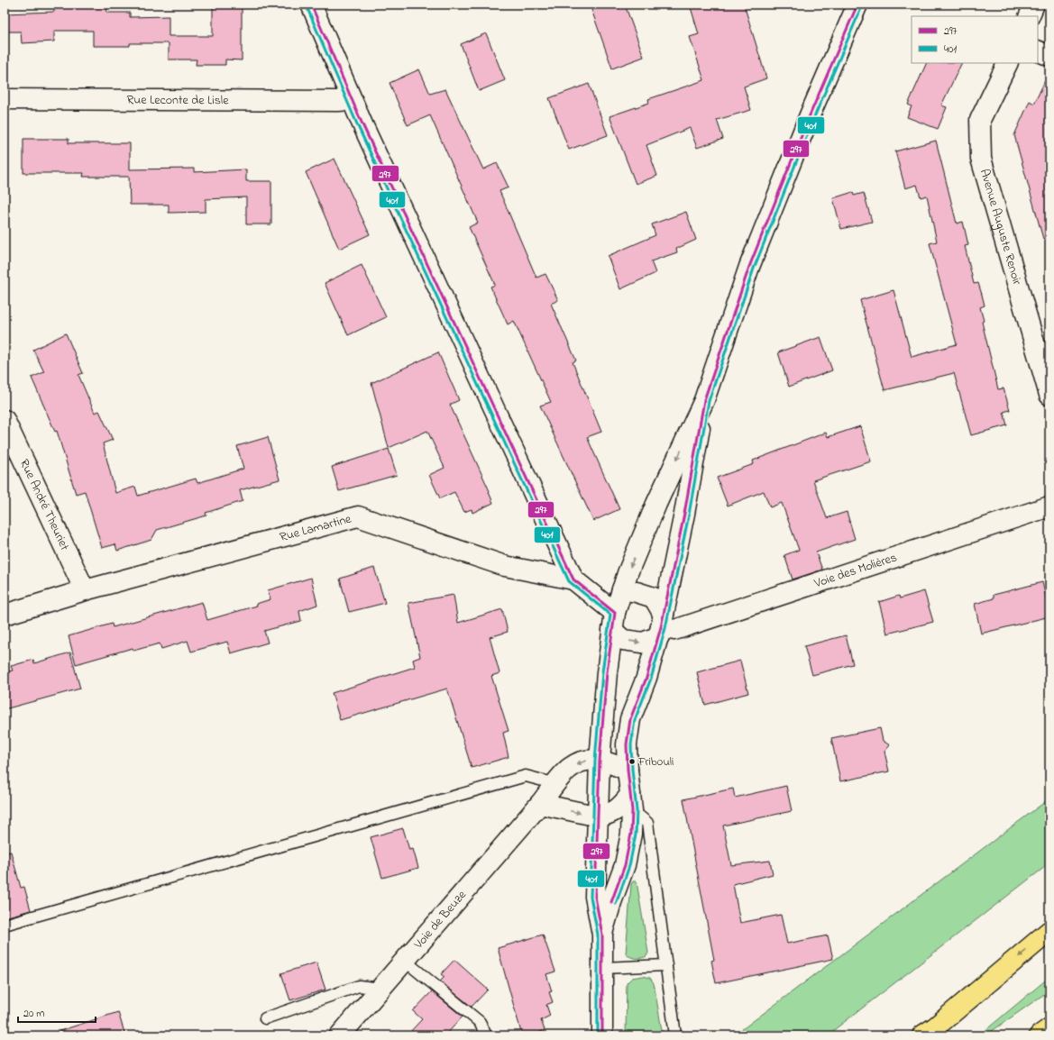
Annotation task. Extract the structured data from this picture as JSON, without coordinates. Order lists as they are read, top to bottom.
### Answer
{
  "streets": {
    "street": [
      "Rue Leconte de Lisle",
      "Avenue Auguste Renoir",
      "Rue André Theuriet",
      "Rue Lamartine",
      "Voie des Molières",
      "Voie de Beuze"
    ]
  },
  "crossings": [
    ["Rue André Theuriet", "Rue Lamartine"],
    ["Rue Lamartine", "Voie des Molières"]
  ],
  "places": ["Fribouli"],
  "lines": ["transit line 297", "transit line 401"],
  "legend": ["297", "401"],
  "scale_bar": "20 m"
}
